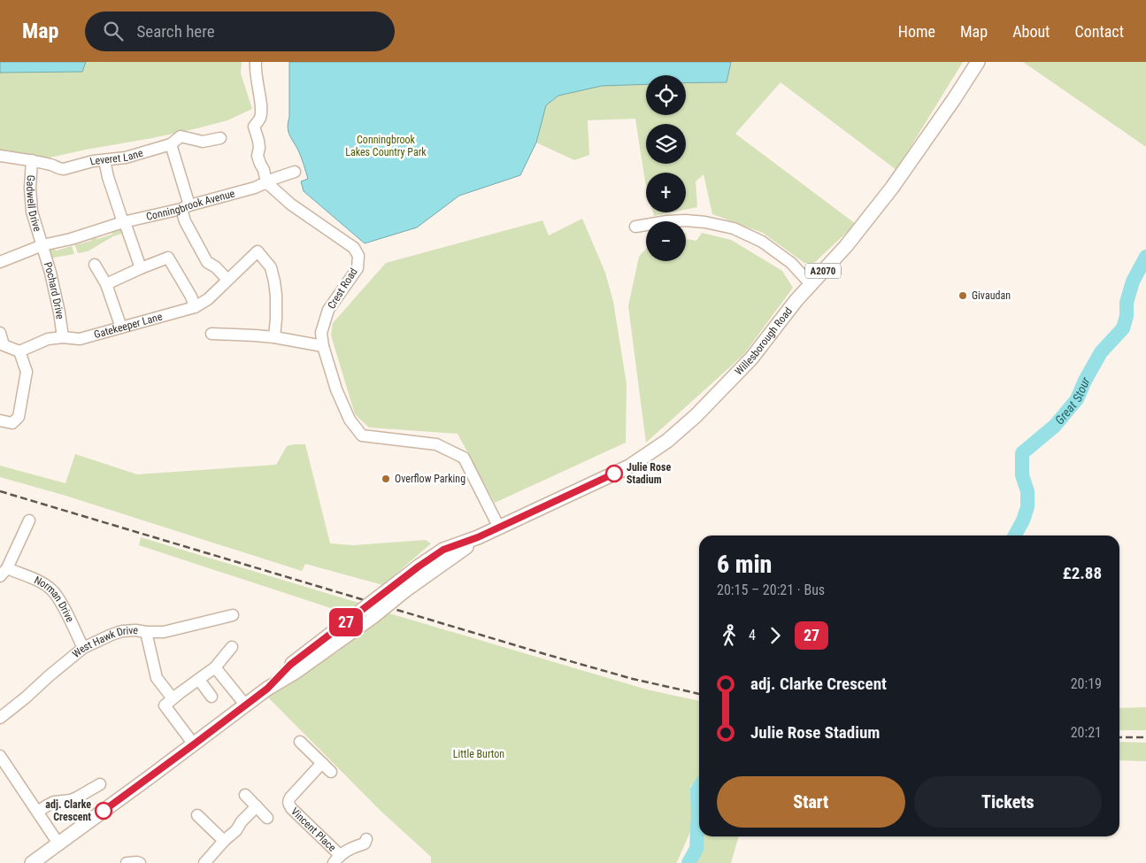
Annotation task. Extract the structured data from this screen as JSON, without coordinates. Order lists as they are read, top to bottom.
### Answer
{
  "streets": {
    "main road": ["A2070", "Willesborough Road"],
    "street": [
      "Leveret Lane",
      "Gadwell Drive",
      "Conningbrook Avenue",
      "Crest Road",
      "Pochard Drive",
      "Gatekeeper Lane",
      "Norman Drive",
      "West Hawk Drive",
      "Vincent Place"
    ]
  },
  "crossings": [
    ["Leveret Lane", "Gadwell Drive"],
    ["Gadwell Drive", "Conningbrook Avenue"],
    ["Gadwell Drive", "Pochard Drive"],
    ["Conningbrook Avenue", "Crest Road"],
    ["Conningbrook Avenue", "Pochard Drive"],
    ["Pochard Drive", "Gatekeeper Lane"],
    ["Norman Drive", "West Hawk Drive"]
  ],
  "water": ["Great Stour"],
  "parks": ["Conningbrook Lakes Country Park", "Little Burton"],
  "places": [
    "Givaudan",
    "Julie Rose Stadium",
    "Overflow Parking",
    "adj. Clarke Crescent"
  ],
  "lines": ["bus line 27"],
  "page": {
    "header": "Map",
    "search": "Search here",
    "nav": [
      "Home",
      "Map",
      "About",
      "Contact"
    ],
    "on_map": "27",
    "map_buttons": ["+", "−"],
    "heading": ["6 min", "20:15 – 20:21 · Bus", "£2.88"],
    "legs": ["4", "27"],
    "list": [
      {
        "name": "adj. Clarke Crescent",
        "value": "20:19"
      },
      {
        "name": "Julie Rose Stadium",
        "value": "20:21"
      }
    ],
    "buttons": ["Start", "Tickets"]
  }
}
